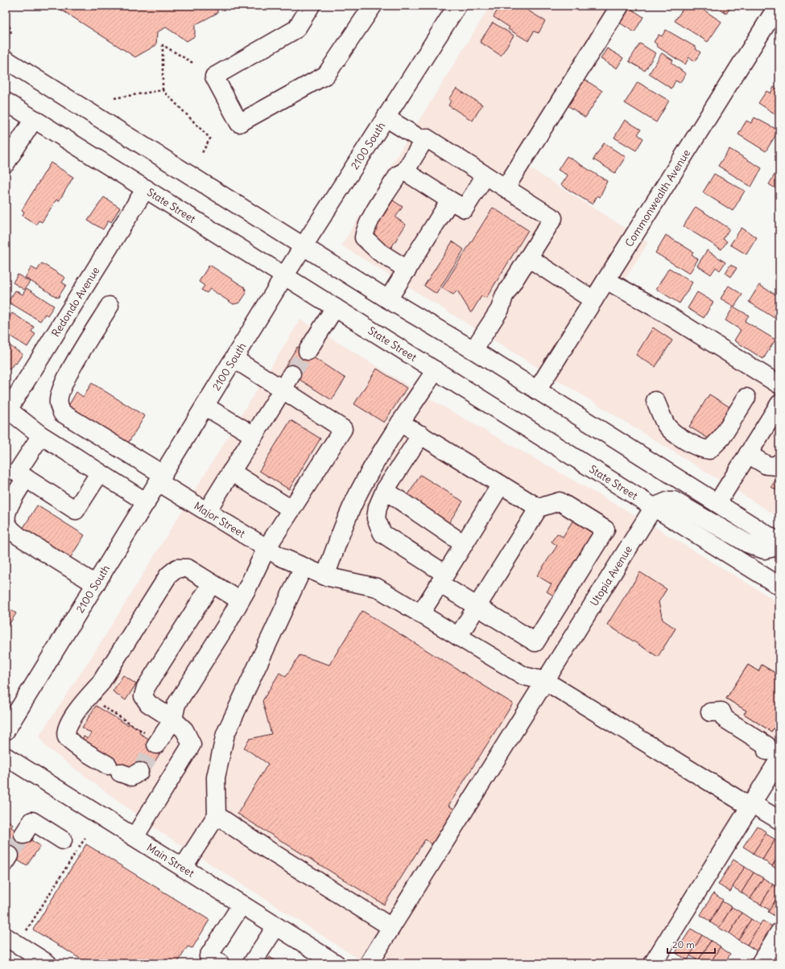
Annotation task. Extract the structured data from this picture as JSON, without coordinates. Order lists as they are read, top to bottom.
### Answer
{
  "streets": {
    "main road": [
      "2100 South",
      "Commonwealth Avenue",
      "State Street",
      "Redondo Avenue",
      "Major Street",
      "Utopia Avenue",
      "Main Street"
    ]
  },
  "crossings": [
    ["2100 South", "State Street"],
    ["2100 South", "Major Street"],
    ["State Street", "Redondo Avenue"],
    ["State Street", "Utopia Avenue"],
    ["Major Street", "Utopia Avenue"]
  ],
  "scale_bar": "20 m"
}
